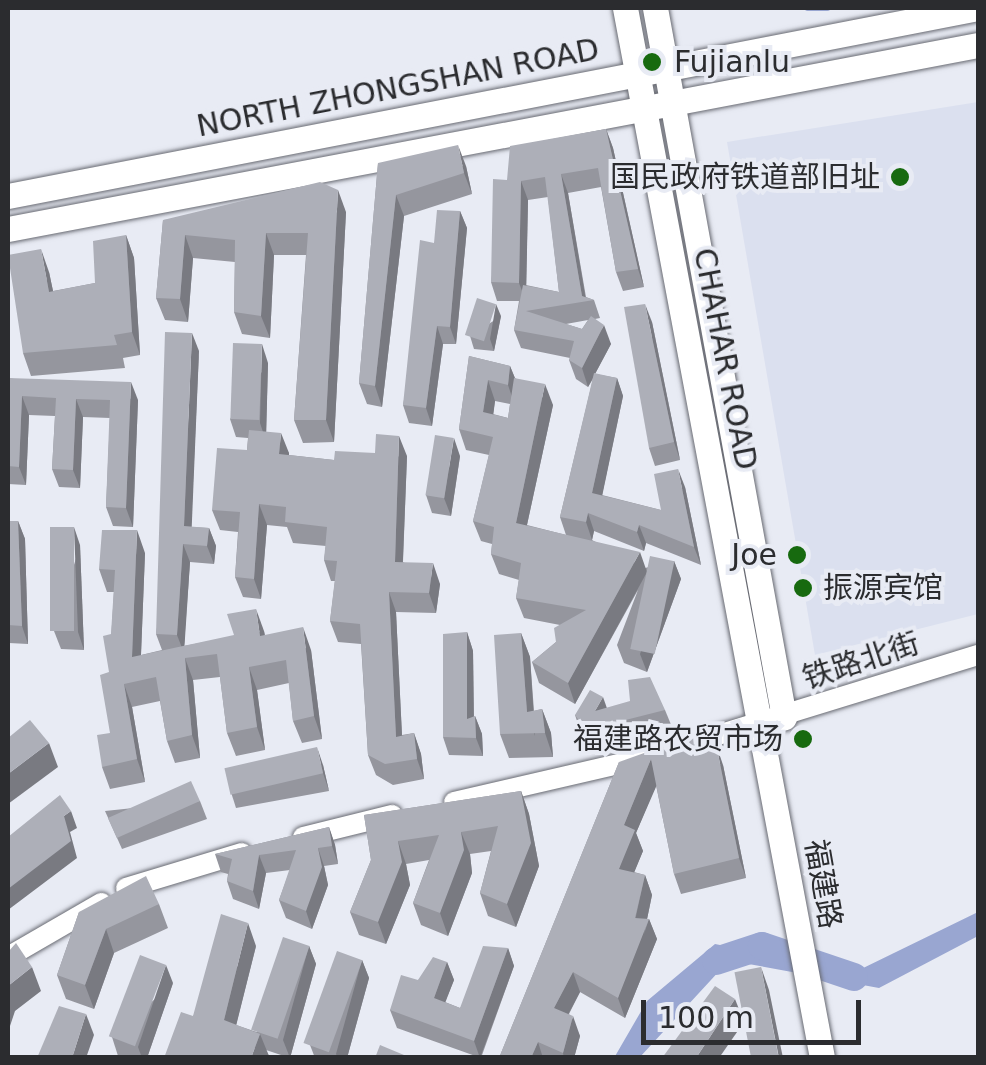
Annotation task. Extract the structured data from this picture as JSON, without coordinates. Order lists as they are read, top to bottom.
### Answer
{
  "streets": {
    "main road": ["NORTH ZHONGSHAN ROAD", "CHAHAR ROAD", "福建路"],
    "street": ["铁路北街"]
  },
  "crossings": [
    ["NORTH ZHONGSHAN ROAD", "CHAHAR ROAD"],
    ["CHAHAR ROAD", "铁路北街"],
    ["CHAHAR ROAD", "福建路"],
    ["铁路北街", "福建路"]
  ],
  "places": [
    "Fujianlu",
    "国民政府铁道部旧址",
    "Joe",
    "振源宾馆",
    "福建路农贸市场"
  ],
  "scale_bar": "100 m"
}
